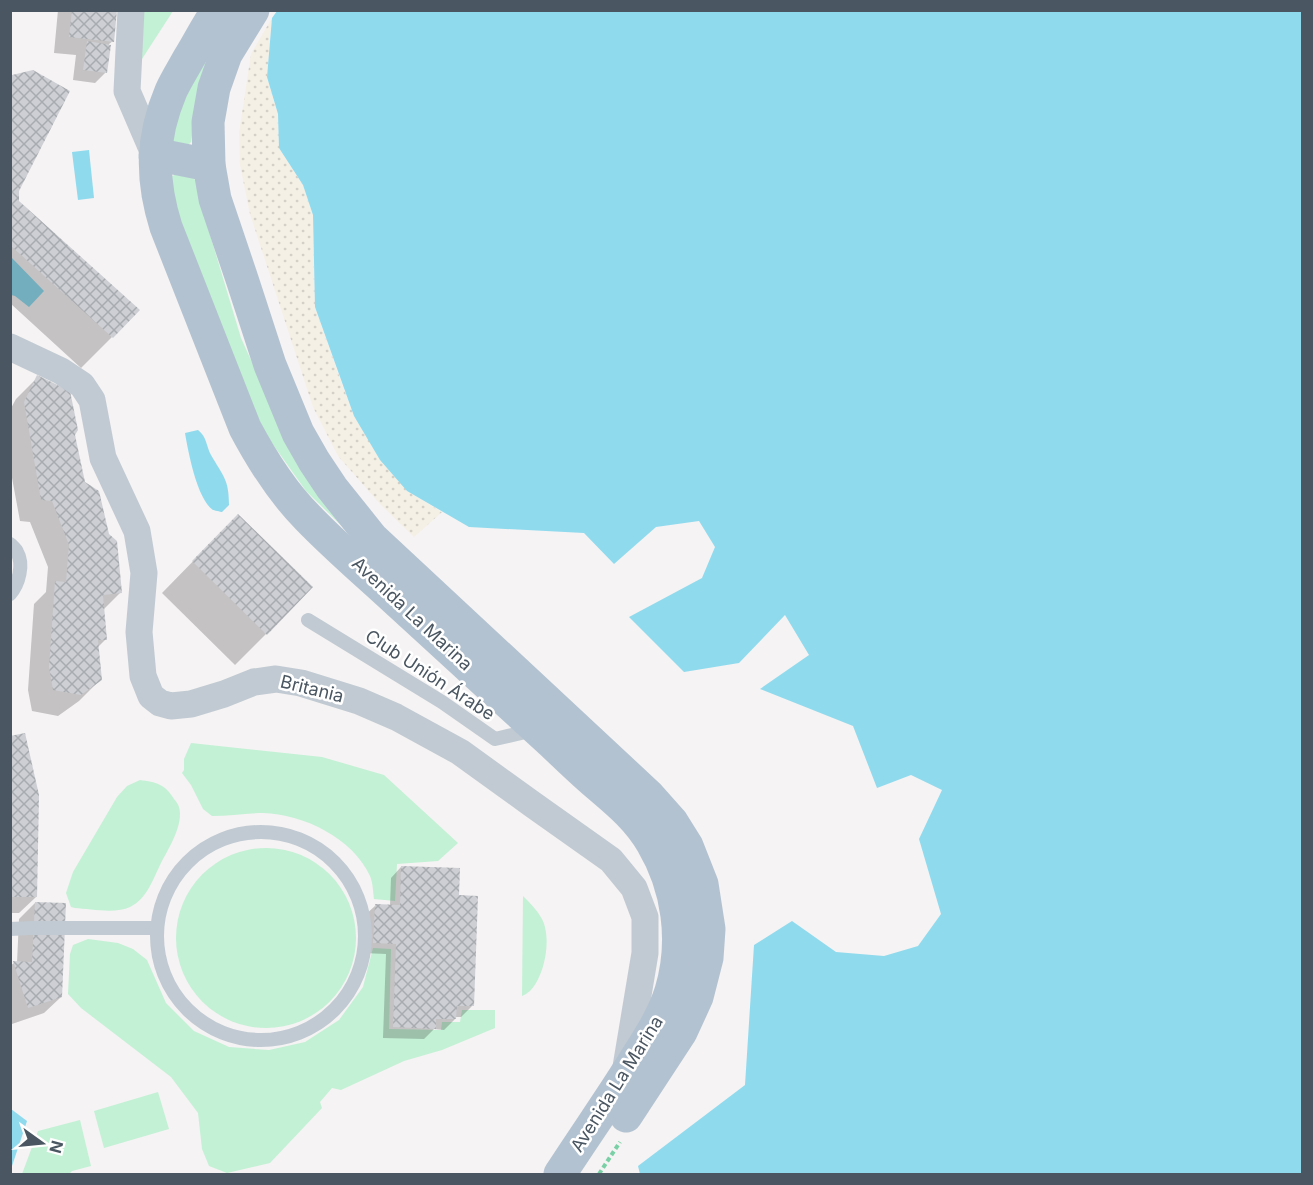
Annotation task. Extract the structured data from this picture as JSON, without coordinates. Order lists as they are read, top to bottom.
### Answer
{
  "streets": {
    "main road": ["Avenida La Marina"],
    "street": ["Britania"],
    "lane": ["Club Unión Árabe"]
  },
  "crossings": [
    ["Avenida La Marina", "Club Unión Árabe"],
    ["Avenida La Marina", "Britania"]
  ],
  "north": "right"
}
